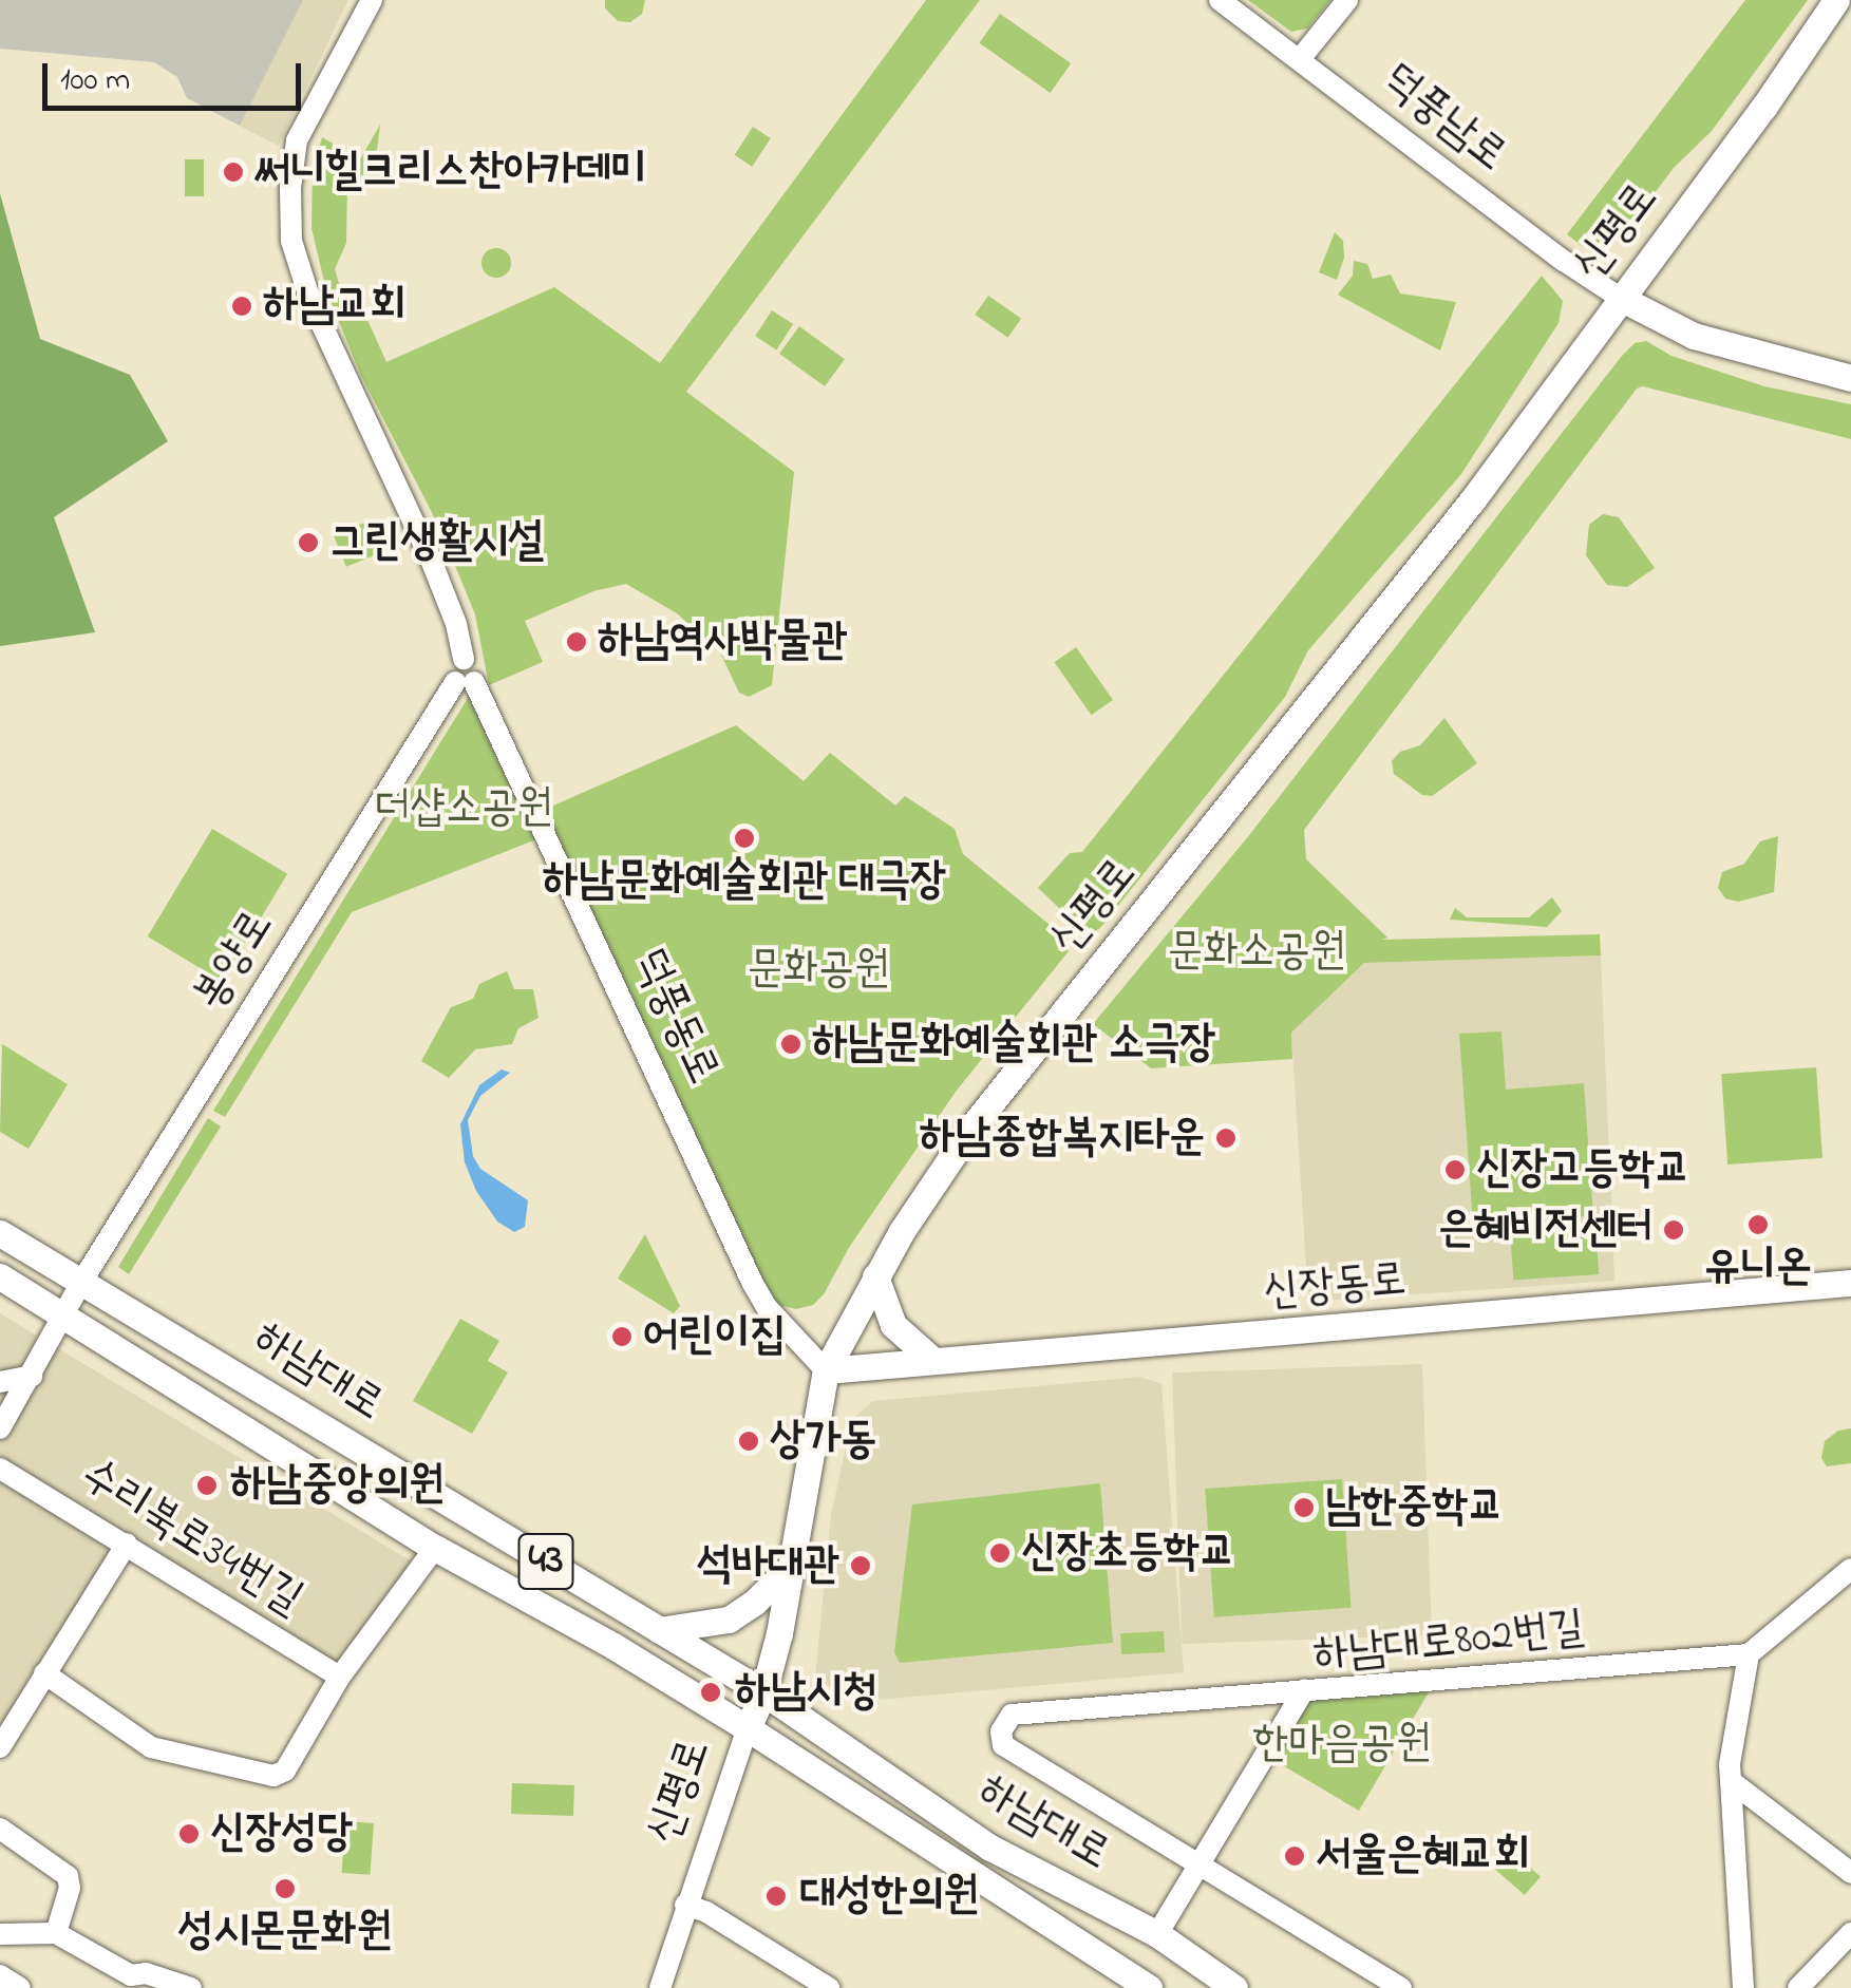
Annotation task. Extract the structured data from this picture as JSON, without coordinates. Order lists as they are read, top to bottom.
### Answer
{
  "streets": {
    "main road": [
      "신평로",
      "신장동로",
      "하남대로",
      "43"
    ],
    "street": [
      "덕풍남로",
      "봉양로",
      "덕풍동로",
      "수리북로34번길",
      "하남대로802번길"
    ]
  },
  "crossings": [
    ["덕풍남로", "신평로"],
    ["신평로", "덕풍동로"],
    ["신평로", "신장동로"],
    ["신평로", "하남대로"],
    ["봉양로", "덕풍동로"],
    ["봉양로", "하남대로"],
    ["덕풍동로", "신장동로"],
    ["하남대로", "하남대로802번길"]
  ],
  "parks": [
    "더샵소공원",
    "문화소공원",
    "문화공원",
    "한마음공원"
  ],
  "places": [
    "써니힐크리스찬아카데미",
    "하남교회",
    "그린생활시설",
    "하남역사박물관",
    "하남문화예술회관 대극장",
    "하남문화예술회관 소극장",
    "하남종합복지타운",
    "신장고등학교",
    "유니온",
    "은혜비전센터",
    "어린이집",
    "상가동",
    "하남중앙의원",
    "남한중학교",
    "신장초등학교",
    "석바대관",
    "하남시청",
    "신장성당",
    "서울은혜교회",
    "성시몬문화원",
    "대성한의원"
  ],
  "scale_bar": "100 m"
}
